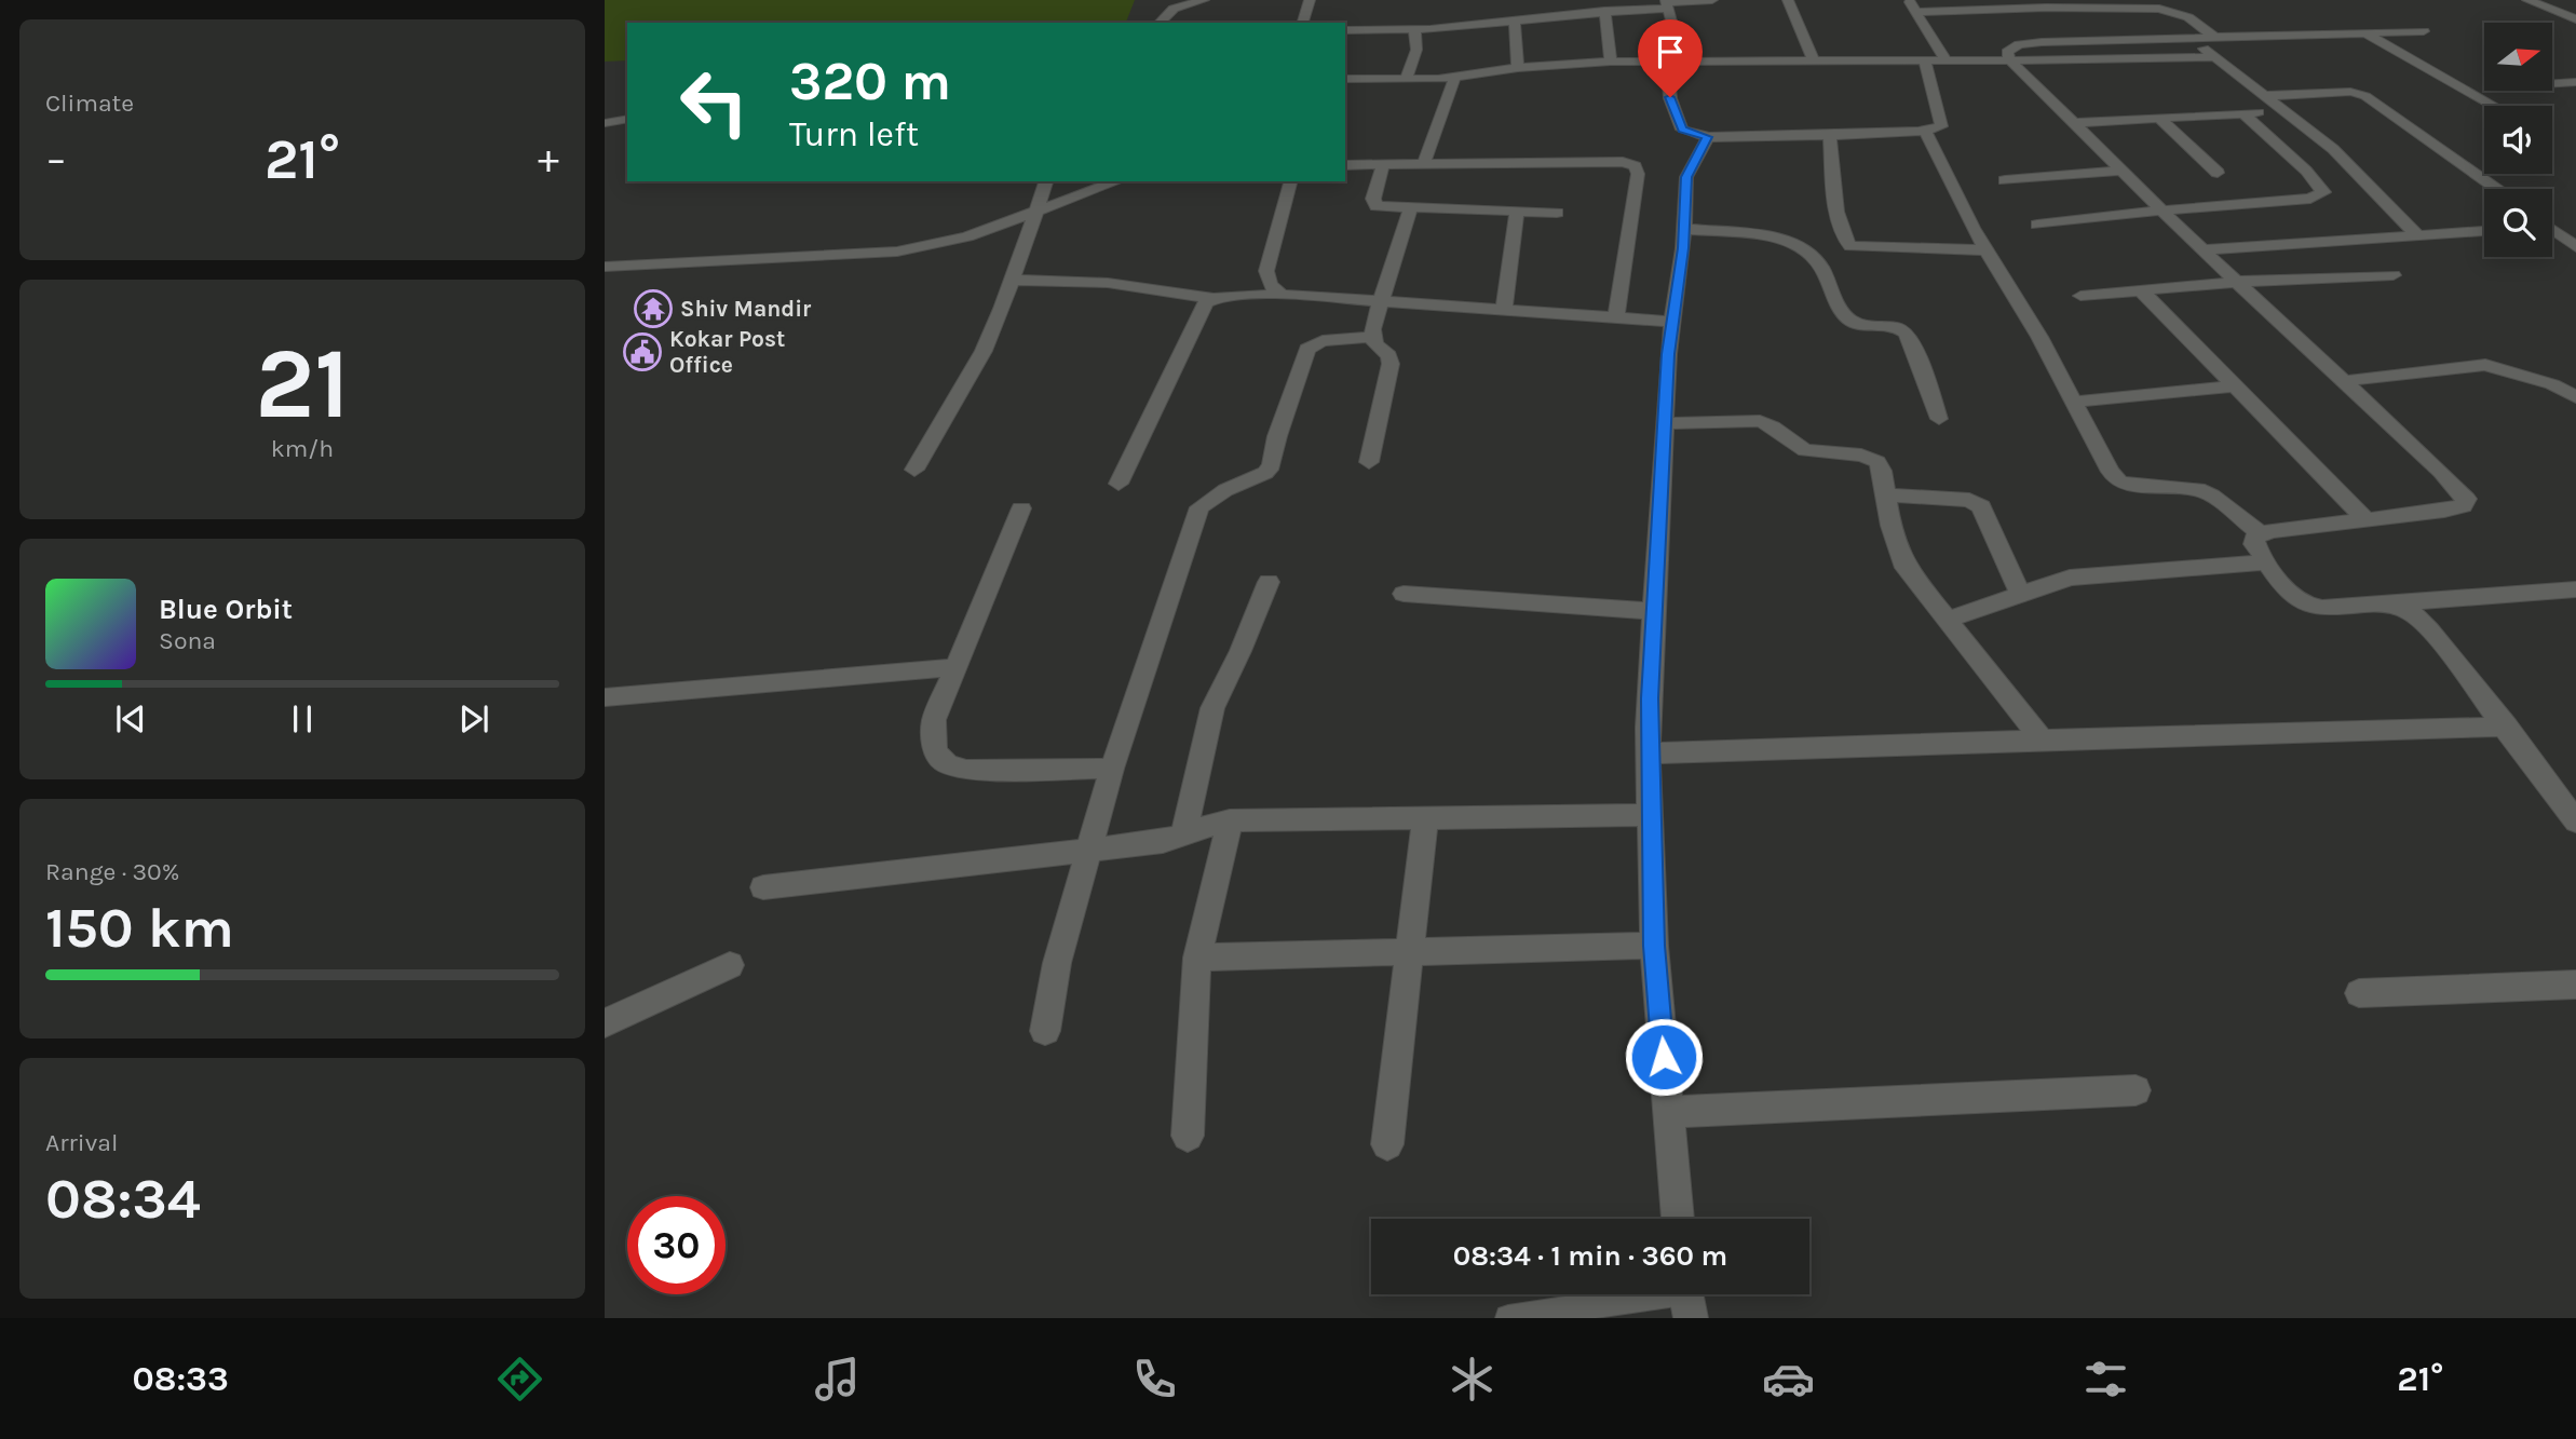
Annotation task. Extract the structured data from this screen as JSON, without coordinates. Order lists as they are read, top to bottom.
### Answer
{
  "places": {
    "temple": ["Shiv Mandir"],
    "public building": ["Kokar Post Office"]
  },
  "north": "right",
  "page": {
    "tile": [
      "Climate",
      ["21", "km/h"],
      ["Range · 30%", "150 km"],
      ["Arrival", "08:34"]
    ],
    "turn": ["320 m", "Turn left"],
    "heat": ["−", "21°", "+"],
    "song": ["Blue Orbit", "Sona"],
    "limit": "30",
    "trip": "08:34 · 1 min · 360 m",
    "tabs": ["08:33", "21°"]
  }
}
